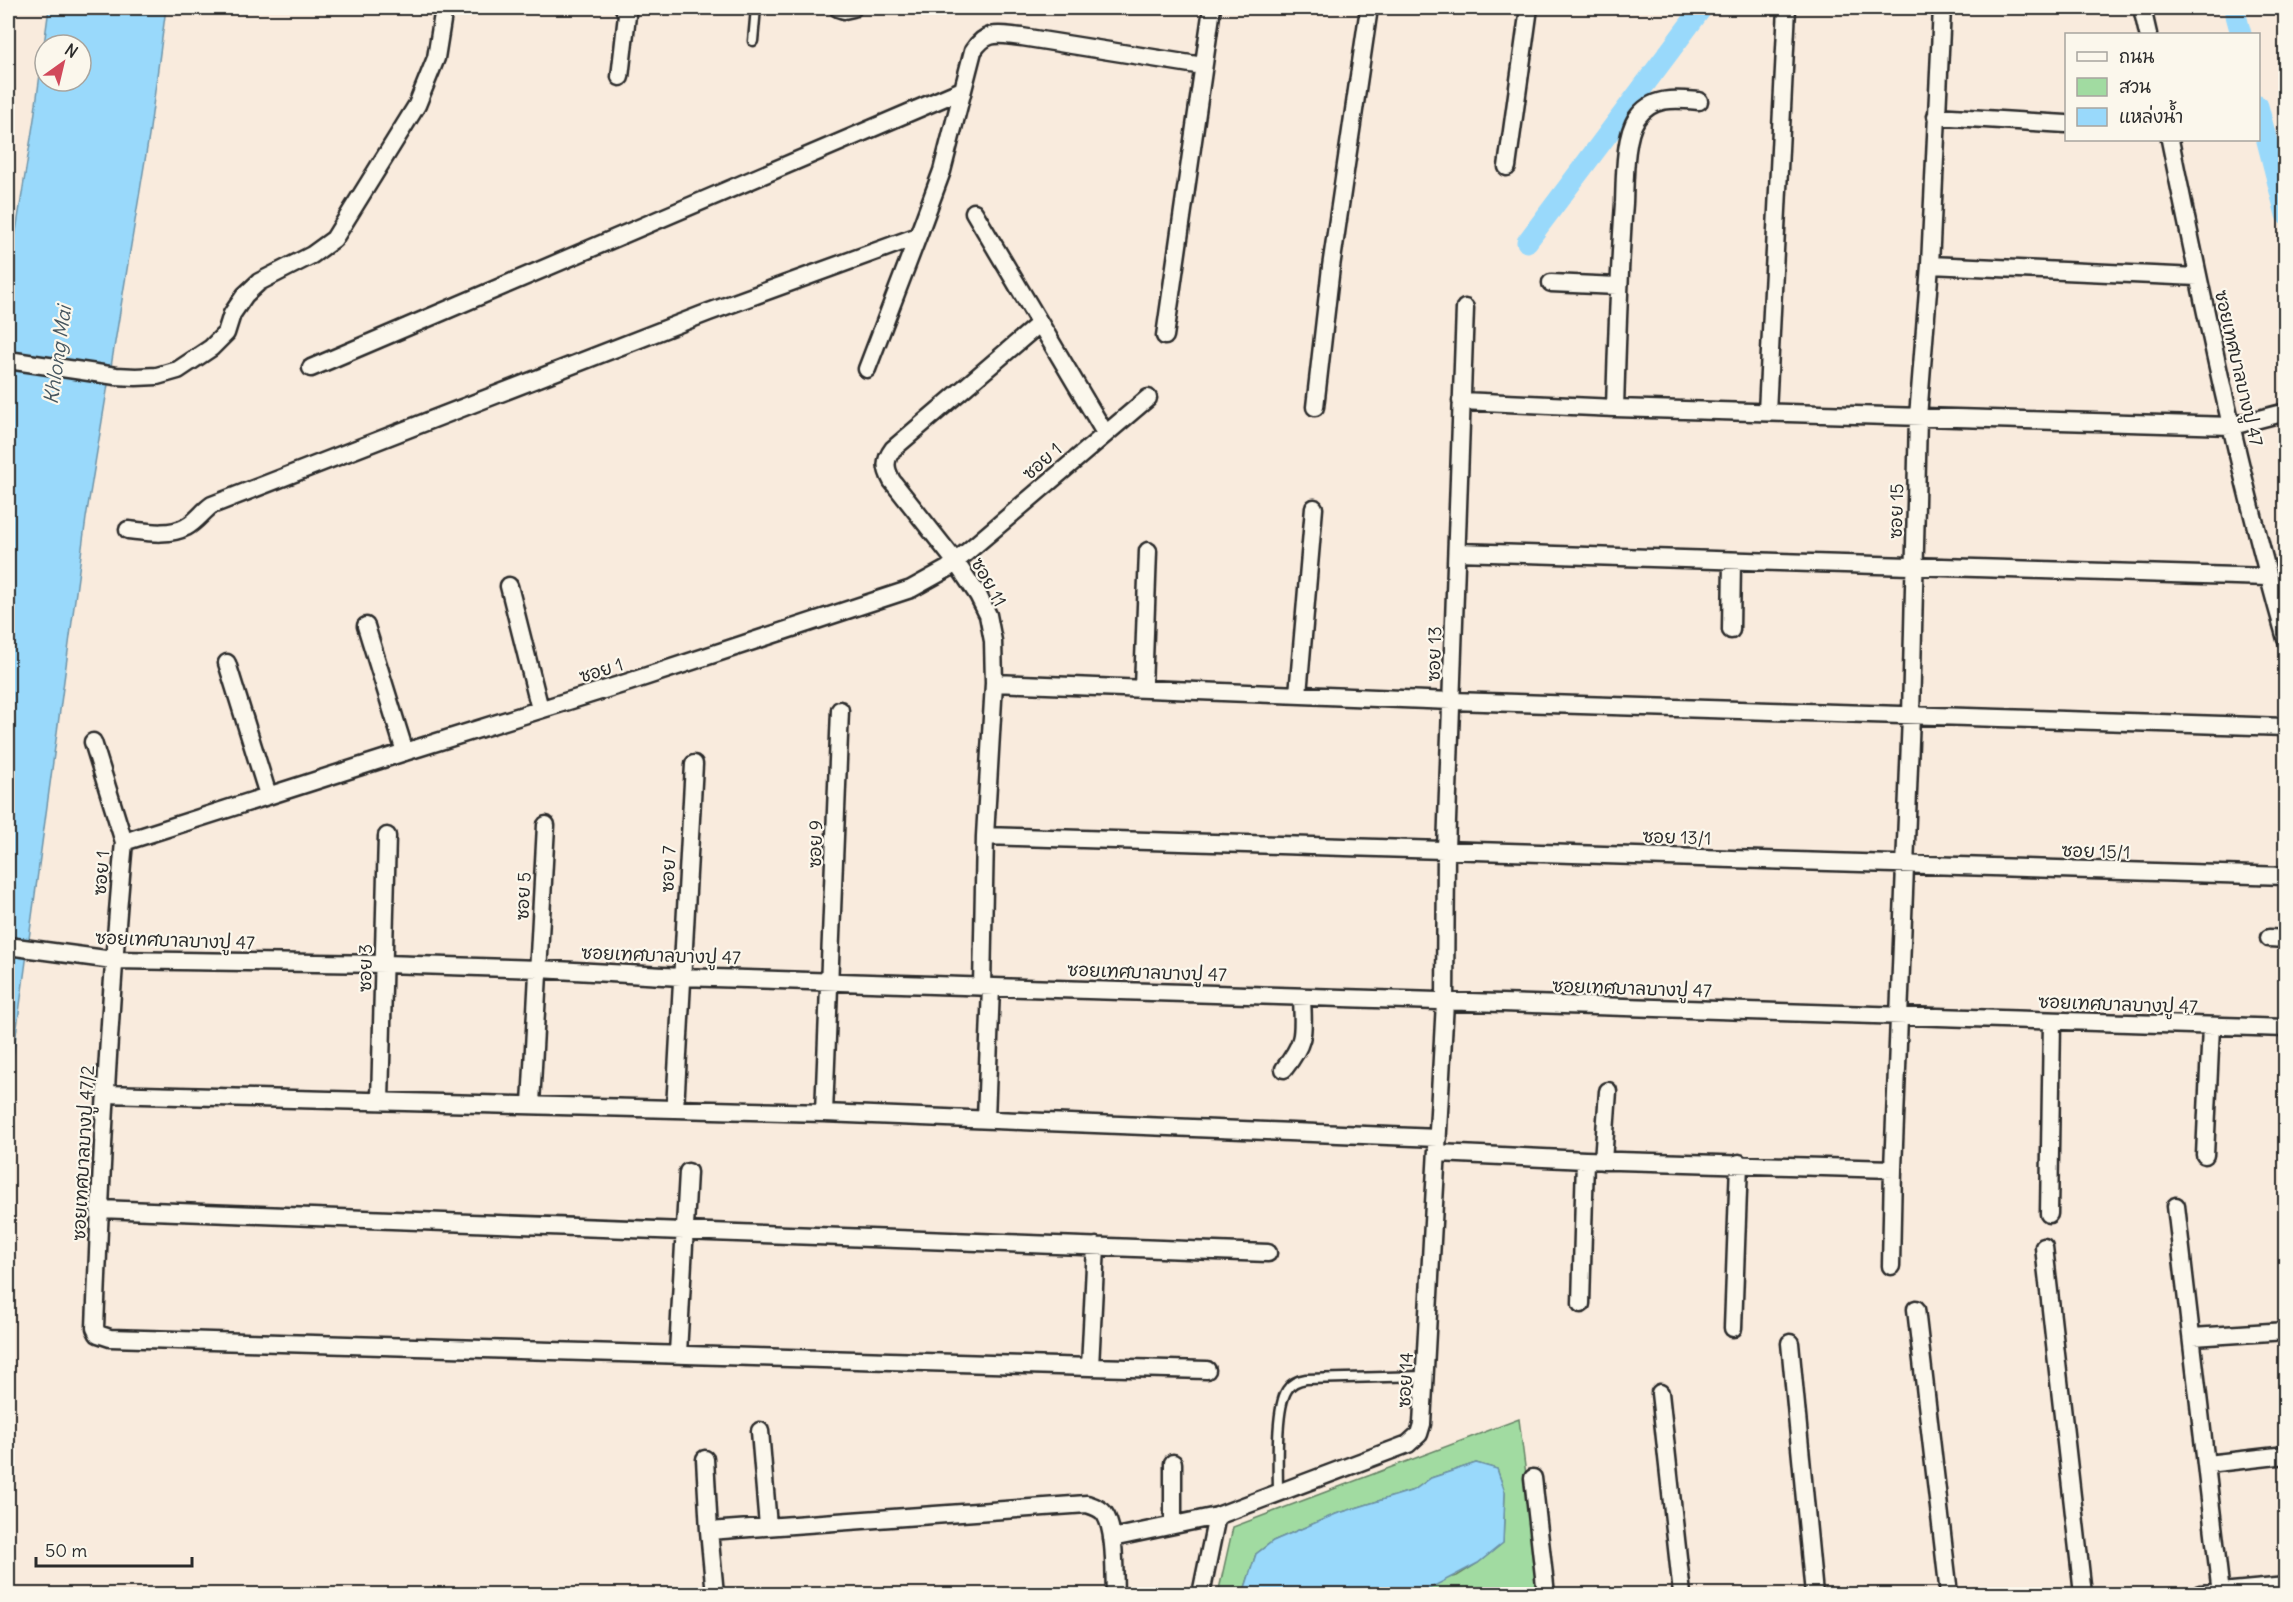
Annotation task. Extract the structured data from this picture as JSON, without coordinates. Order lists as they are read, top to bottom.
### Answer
{
  "streets": {
    "street": [
      "ซอยเทศบาลบางปู 47",
      "ซอย 1",
      "ซอย 15",
      "ซอย 11",
      "ซอย 13",
      "ซอย 13/1",
      "ซอย 9",
      "ซอย 15/1",
      "ซอย 7",
      "ซอย 5",
      "ซอย 3",
      "ซอยเทศบาลบางปู 47/2",
      "ซอย 14"
    ]
  },
  "crossings": [
    ["ซอยเทศบาลบางปู 47", "ซอย 1"],
    ["ซอยเทศบาลบางปู 47", "ซอย 15"],
    ["ซอยเทศบาลบางปู 47", "ซอย 11"],
    ["ซอยเทศบาลบางปู 47", "ซอย 13"],
    ["ซอยเทศบาลบางปู 47", "ซอย 9"],
    ["ซอยเทศบาลบางปู 47", "ซอย 7"],
    ["ซอยเทศบาลบางปู 47", "ซอย 5"],
    ["ซอยเทศบาลบางปู 47", "ซอย 3"],
    ["ซอยเทศบาลบางปู 47", "ซอยเทศบาลบางปู 47/2"],
    ["ซอยเทศบาลบางปู 47", "ซอย 14"],
    ["ซอย 1", "ซอย 11"],
    ["ซอย 1", "ซอยเทศบาลบางปู 47/2"],
    ["ซอย 15", "ซอย 13/1"],
    ["ซอย 15", "ซอย 15/1"],
    ["ซอย 11", "ซอย 13/1"],
    ["ซอย 13", "ซอย 13/1"],
    ["ซอย 13", "ซอย 14"],
    ["ซอย 13/1", "ซอย 15/1"]
  ],
  "water": ["Khlong Mai"],
  "legend": ["ถนน", "สวน", "แหล่งน้ำ"],
  "scale_bar": "50 m",
  "north": "top right"
}
